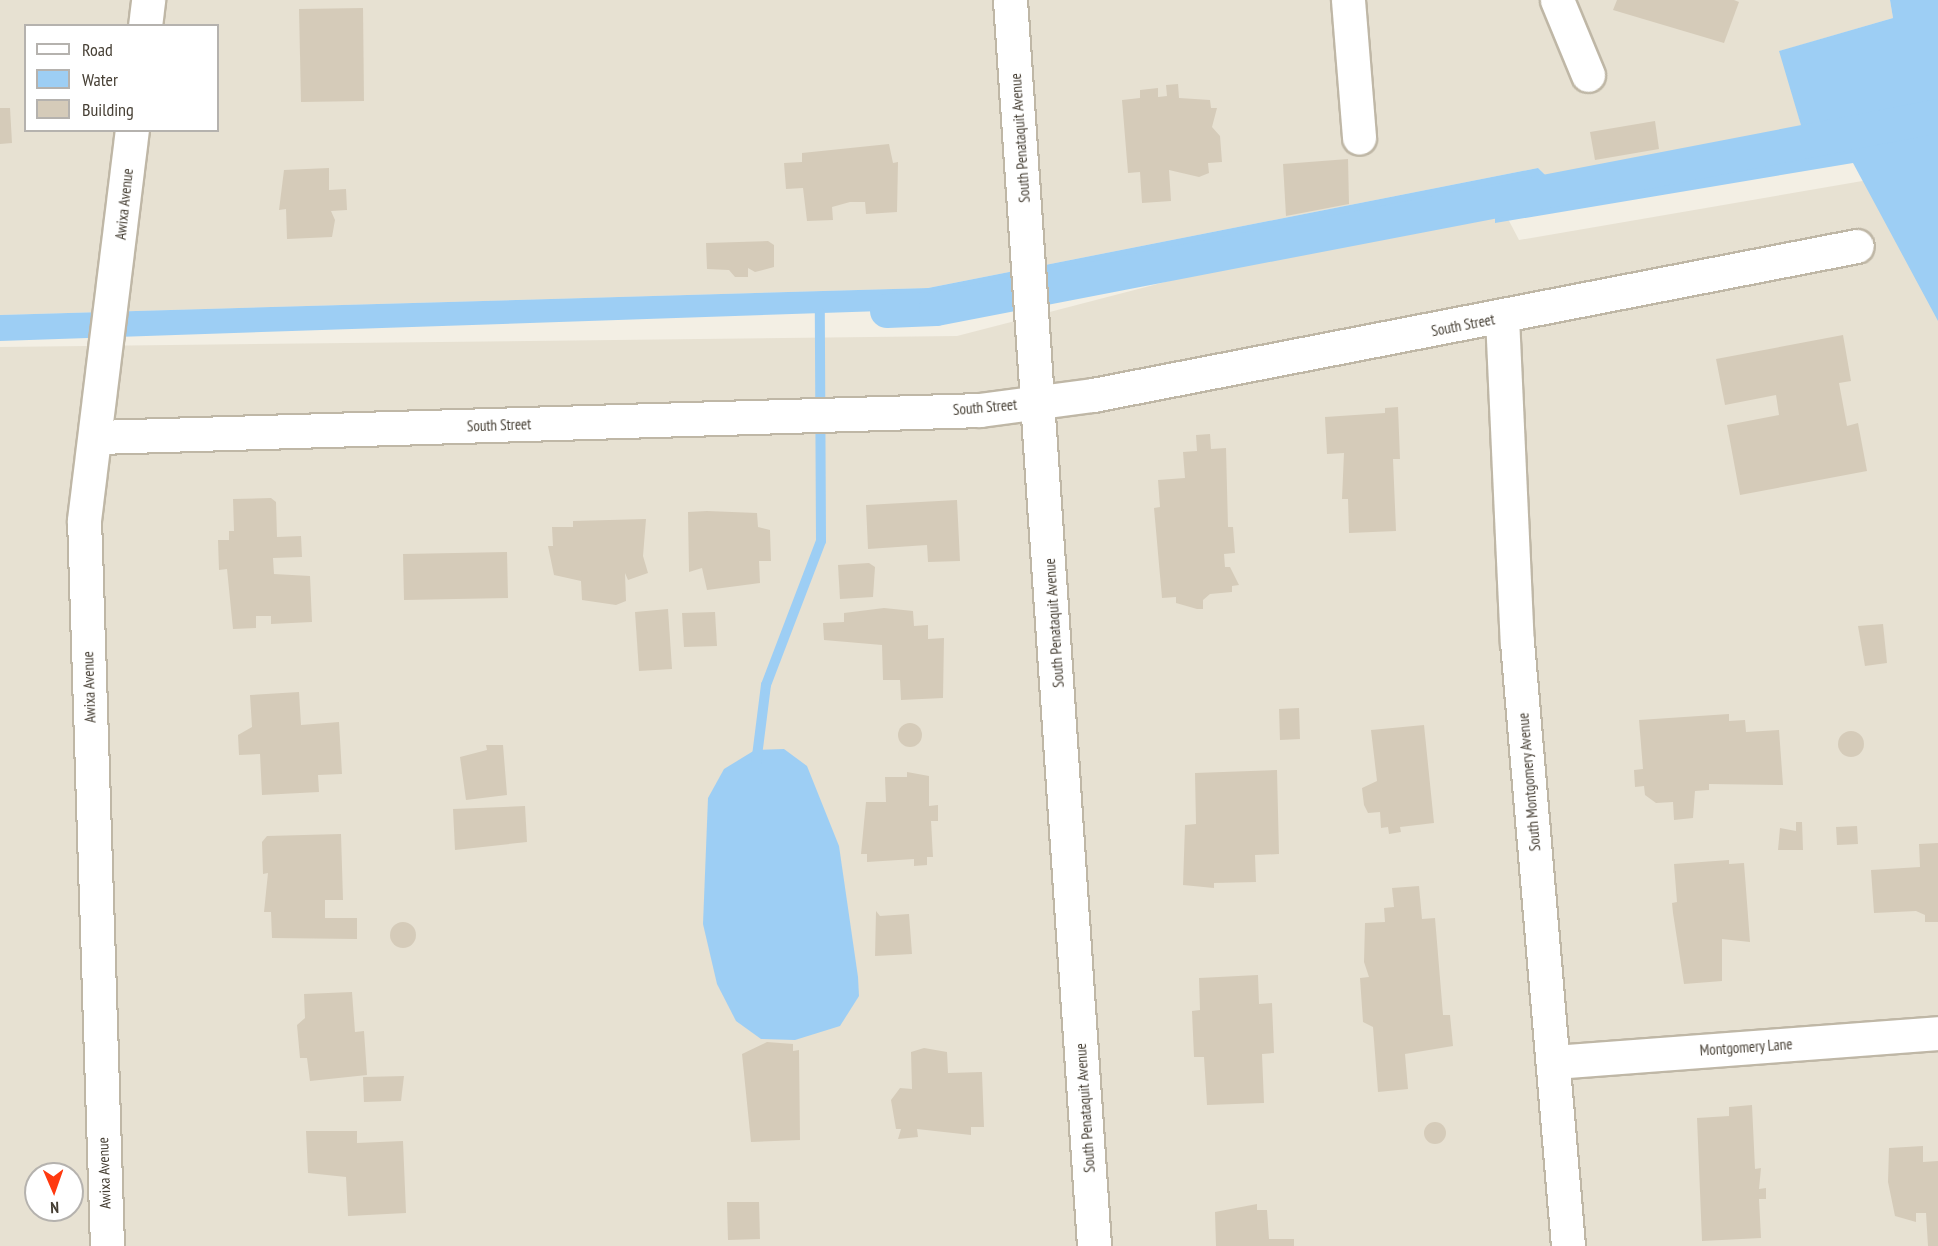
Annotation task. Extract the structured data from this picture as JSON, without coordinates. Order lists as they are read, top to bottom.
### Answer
{
  "streets": {
    "street": [
      "South Penataquit Avenue",
      "Awixa Avenue",
      "South Street",
      "South Montgomery Avenue",
      "Montgomery Lane"
    ]
  },
  "crossings": [
    ["South Penataquit Avenue", "South Street"],
    ["Awixa Avenue", "South Street"],
    ["South Street", "South Montgomery Avenue"],
    ["South Montgomery Avenue", "Montgomery Lane"]
  ],
  "legend": ["Road", "Water", "Building"],
  "north": "bottom"
}
